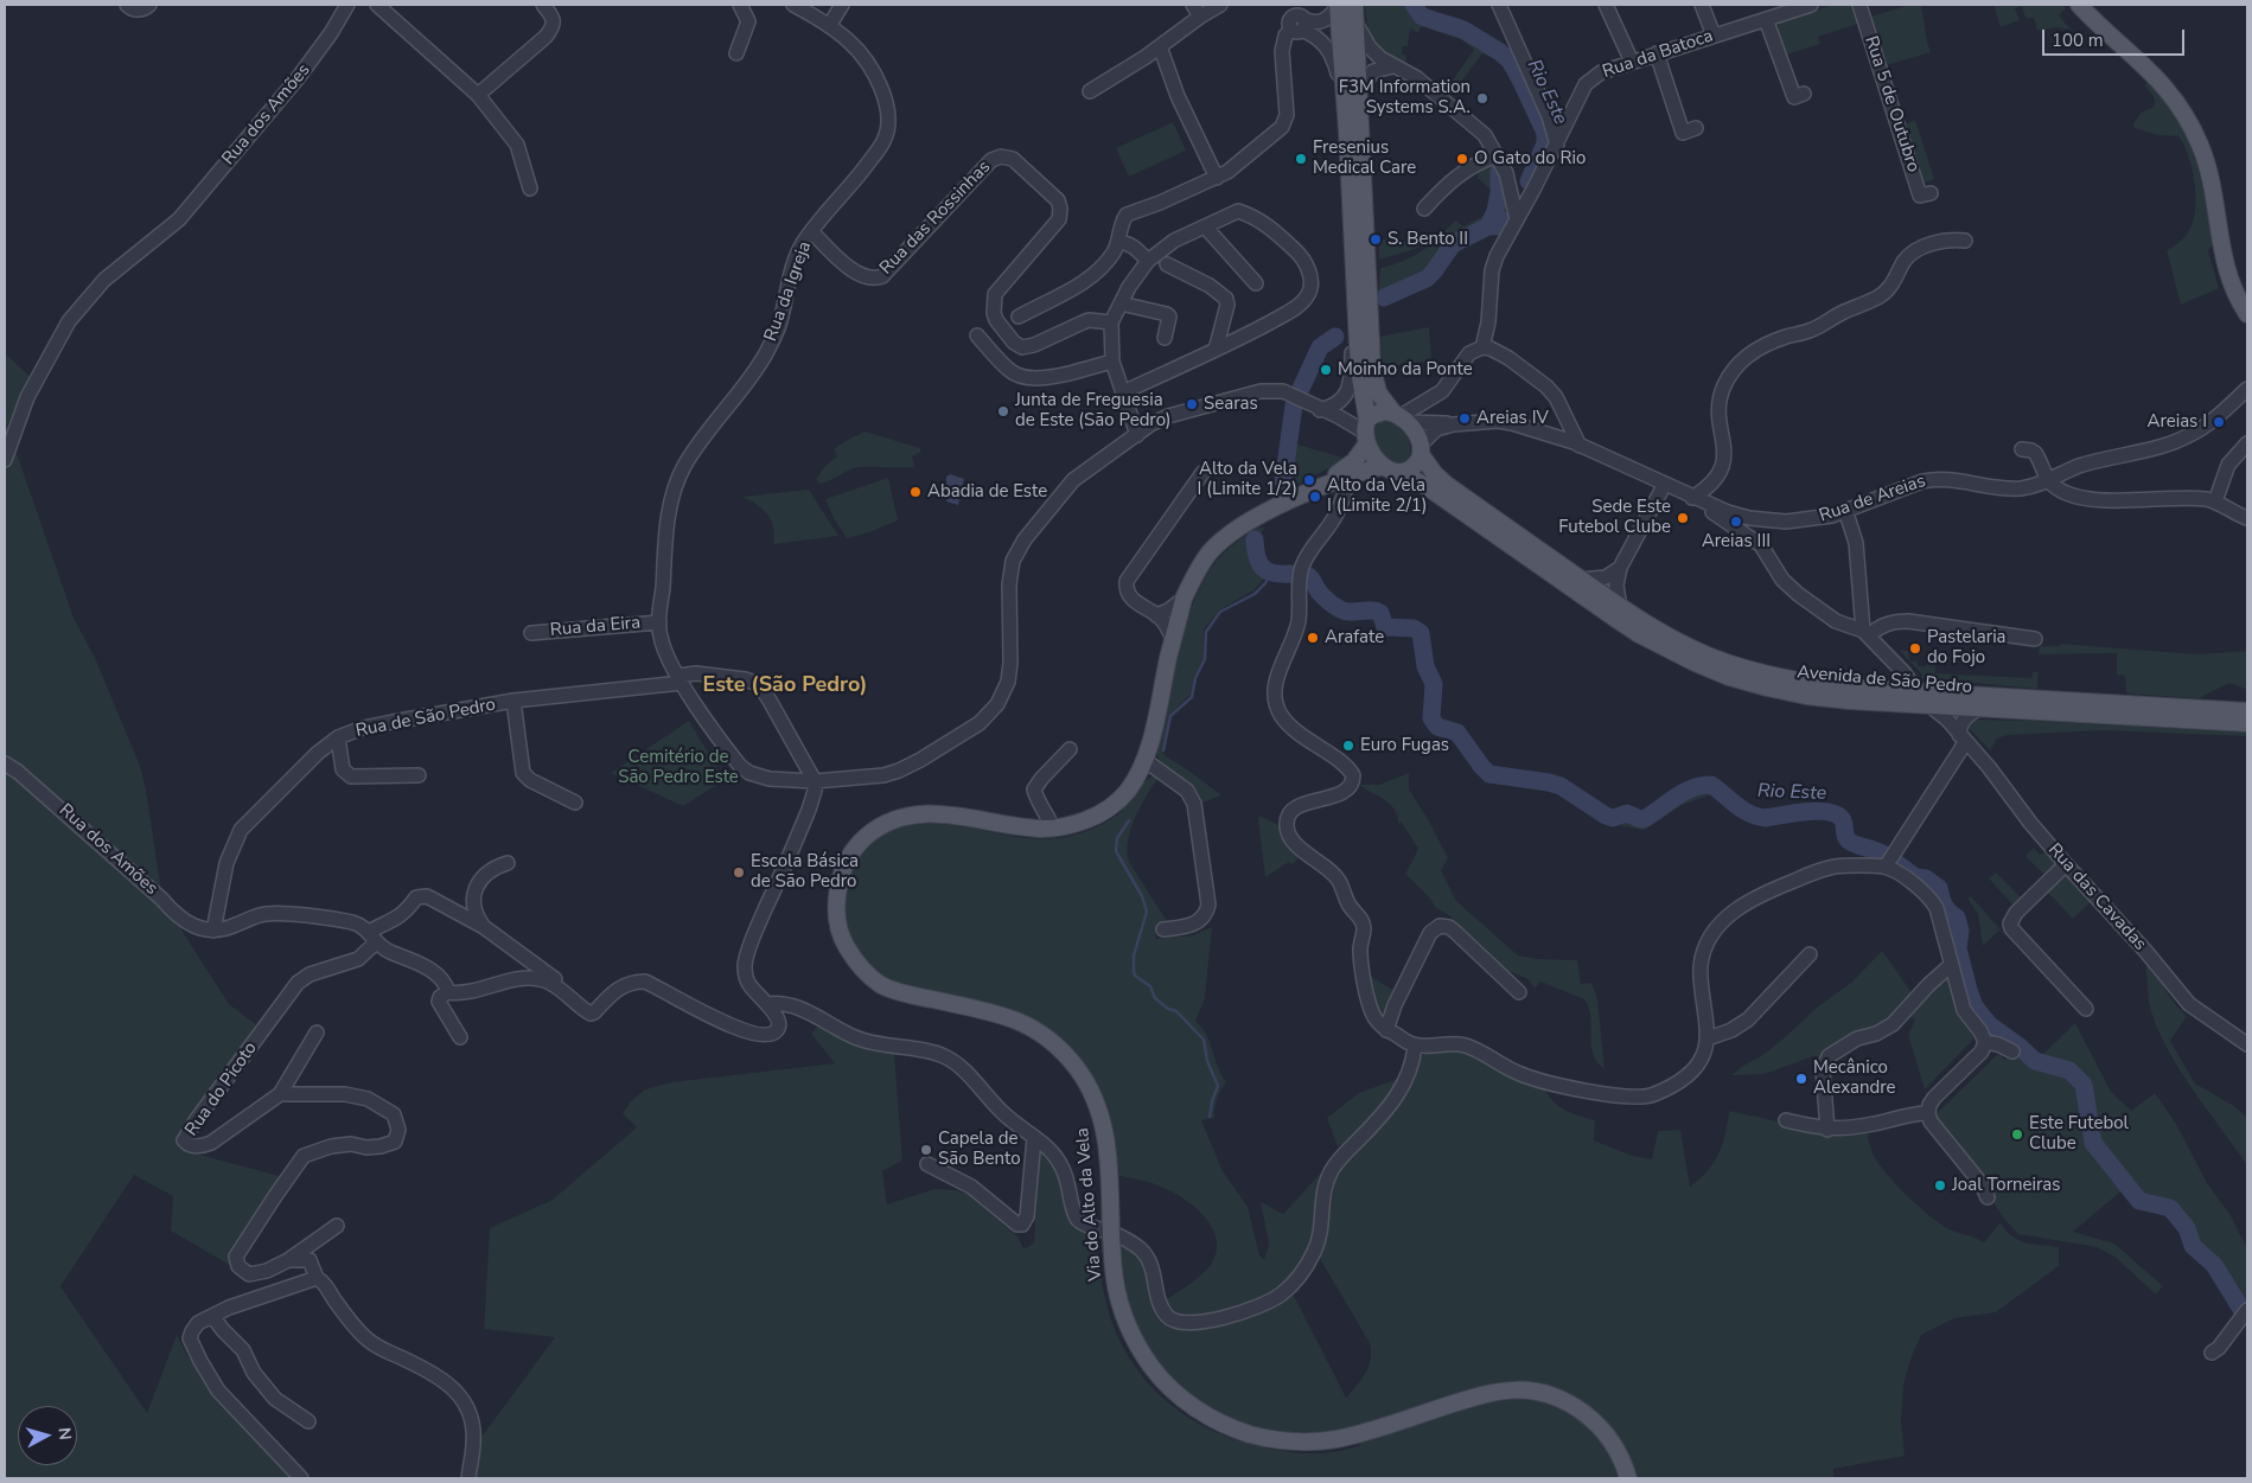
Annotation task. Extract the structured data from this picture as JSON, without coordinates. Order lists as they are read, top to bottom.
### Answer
{
  "streets": {
    "main road": ["Avenida de São Pedro", "Via do Alto da Vela"],
    "street": [
      "Rua da Batoca",
      "Rua 5 de Outubro",
      "Rua dos Amões",
      "Rua das Rossinhas",
      "Rua da Igreja",
      "Rua de Areias",
      "Rua da Eira",
      "Rua de São Pedro",
      "Rua das Cavadas",
      "Rua do Picoto"
    ]
  },
  "crossings": [
    ["Rua dos Amões", "Rua de São Pedro"],
    ["Rua das Rossinhas", "Rua da Igreja"],
    ["Rua da Igreja", "Rua de Areias"],
    ["Rua da Igreja", "Rua da Eira"],
    ["Rua da Igreja", "Avenida de São Pedro"],
    ["Rua da Igreja", "Rua de São Pedro"],
    ["Rua da Igreja", "Via do Alto da Vela"],
    ["Rua de Areias", "Avenida de São Pedro"],
    ["Rua de Areias", "Via do Alto da Vela"],
    ["Avenida de São Pedro", "Rua das Cavadas"],
    ["Avenida de São Pedro", "Via do Alto da Vela"]
  ],
  "districts": ["Este (São Pedro)"],
  "water": ["Rio Este"],
  "parks": ["Cemitério de São Pedro Este"],
  "places": [
    "F3M Information Systems S.A.",
    "Fresenius Medical Care",
    "O Gato do Rio",
    "S. Bento II",
    "Moinho da Ponte",
    "Searas",
    "Junta de Freguesia de Este (São Pedro)",
    "Areias IV",
    "Areias I",
    "Alto da Vela I (Limite 1/2)",
    "Abadia de Este",
    "Alto da Vela I (Limite 2/1)",
    "Sede Este Futebol Clube",
    "Areias III",
    "Arafate",
    "Pastelaria do Fojo",
    "Euro Fugas",
    "Escola Básica de São Pedro",
    "Mecânico Alexandre",
    "Este Futebol Clube",
    "Capela de São Bento",
    "Joal Torneiras"
  ],
  "scale_bar": "100 m",
  "north": "right"
}
